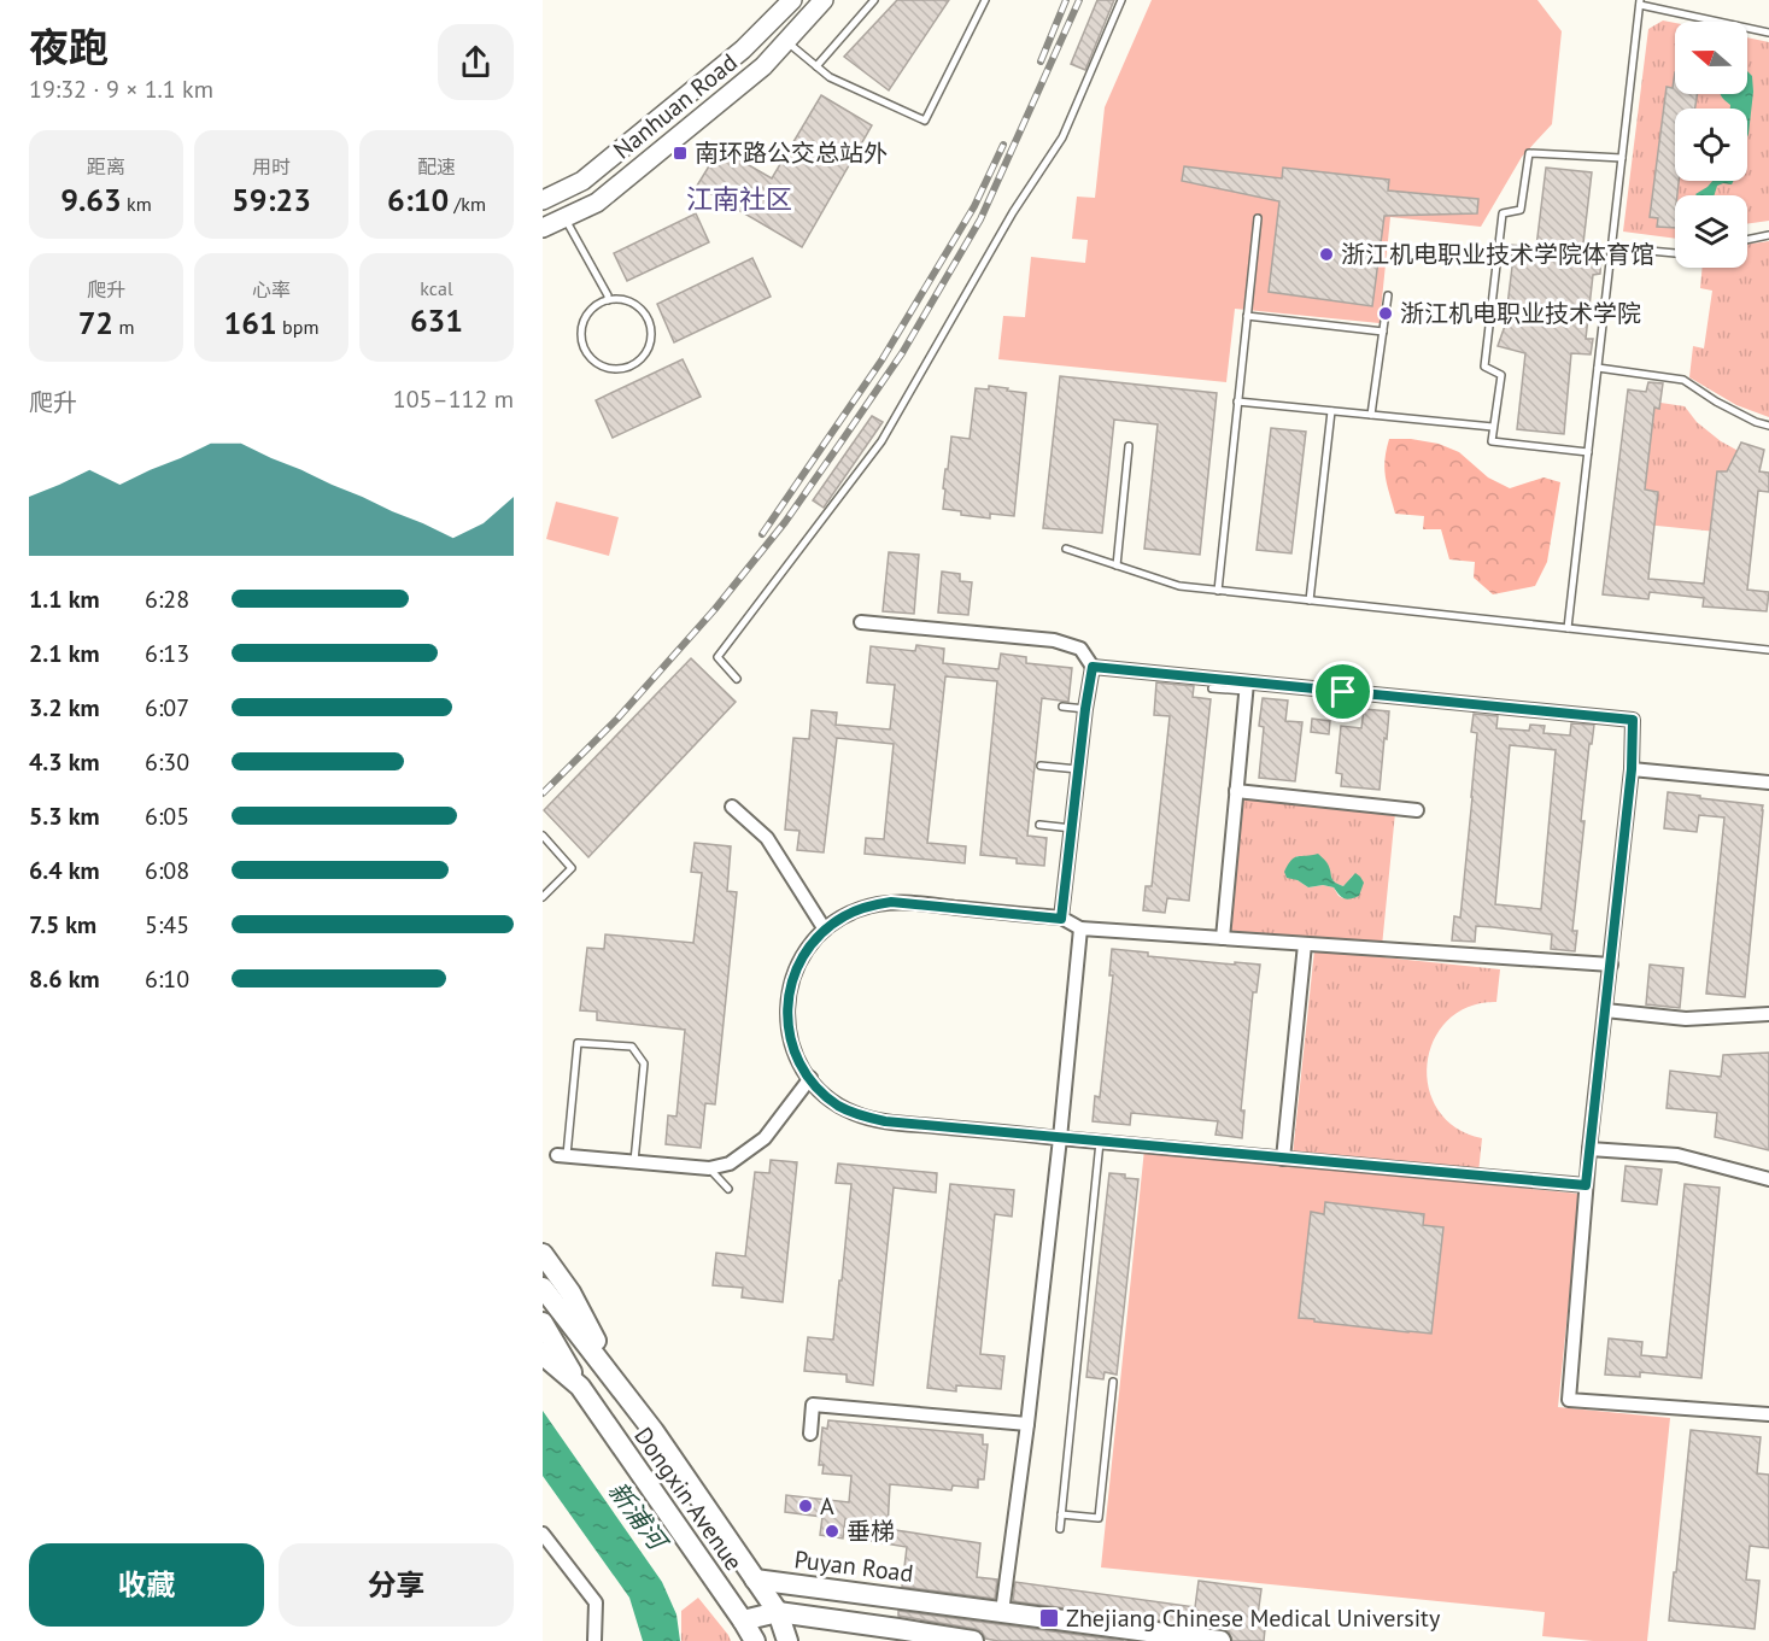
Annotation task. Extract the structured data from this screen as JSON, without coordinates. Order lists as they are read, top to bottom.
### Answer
{
  "streets": {
    "main road": ["Nanhuan Road", "Dongxin Avenue", "Puyan Road"]
  },
  "crossings": [
    ["Dongxin Avenue", "Puyan Road"]
  ],
  "districts": ["江南社区"],
  "water": ["新浦河"],
  "places": {
    "transit": ["南环路公交总站外", "Zhejiang Chinese Medical University"],
    "other": [
      "浙江机电职业技术学院体育馆",
      "浙江机电职业技术学院",
      "A",
      "垂梯"
    ]
  },
  "north": "left",
  "page": {
    "heading": ["夜跑", "19:32 · 9 × 1.1 km"],
    "stats": [
      ["距离", "9.63 km"],
      ["用时", "59:23"],
      ["配速", "6:10 /km"],
      ["爬升", "72 m"],
      ["心率", "161 bpm"],
      ["kcal", "631"]
    ],
    "chart": ["爬升", "105–112 m"],
    "list": [
      {
        "name": "1.1 km",
        "note": "6:28"
      },
      {
        "name": "2.1 km",
        "note": "6:13"
      },
      {
        "name": "3.2 km",
        "note": "6:07"
      },
      {
        "name": "4.3 km",
        "note": "6:30"
      },
      {
        "name": "5.3 km",
        "note": "6:05"
      },
      {
        "name": "6.4 km",
        "note": "6:08"
      },
      {
        "name": "7.5 km",
        "note": "5:45"
      },
      {
        "name": "8.6 km",
        "note": "6:10"
      }
    ],
    "buttons": ["收藏", "分享"]
  }
}
